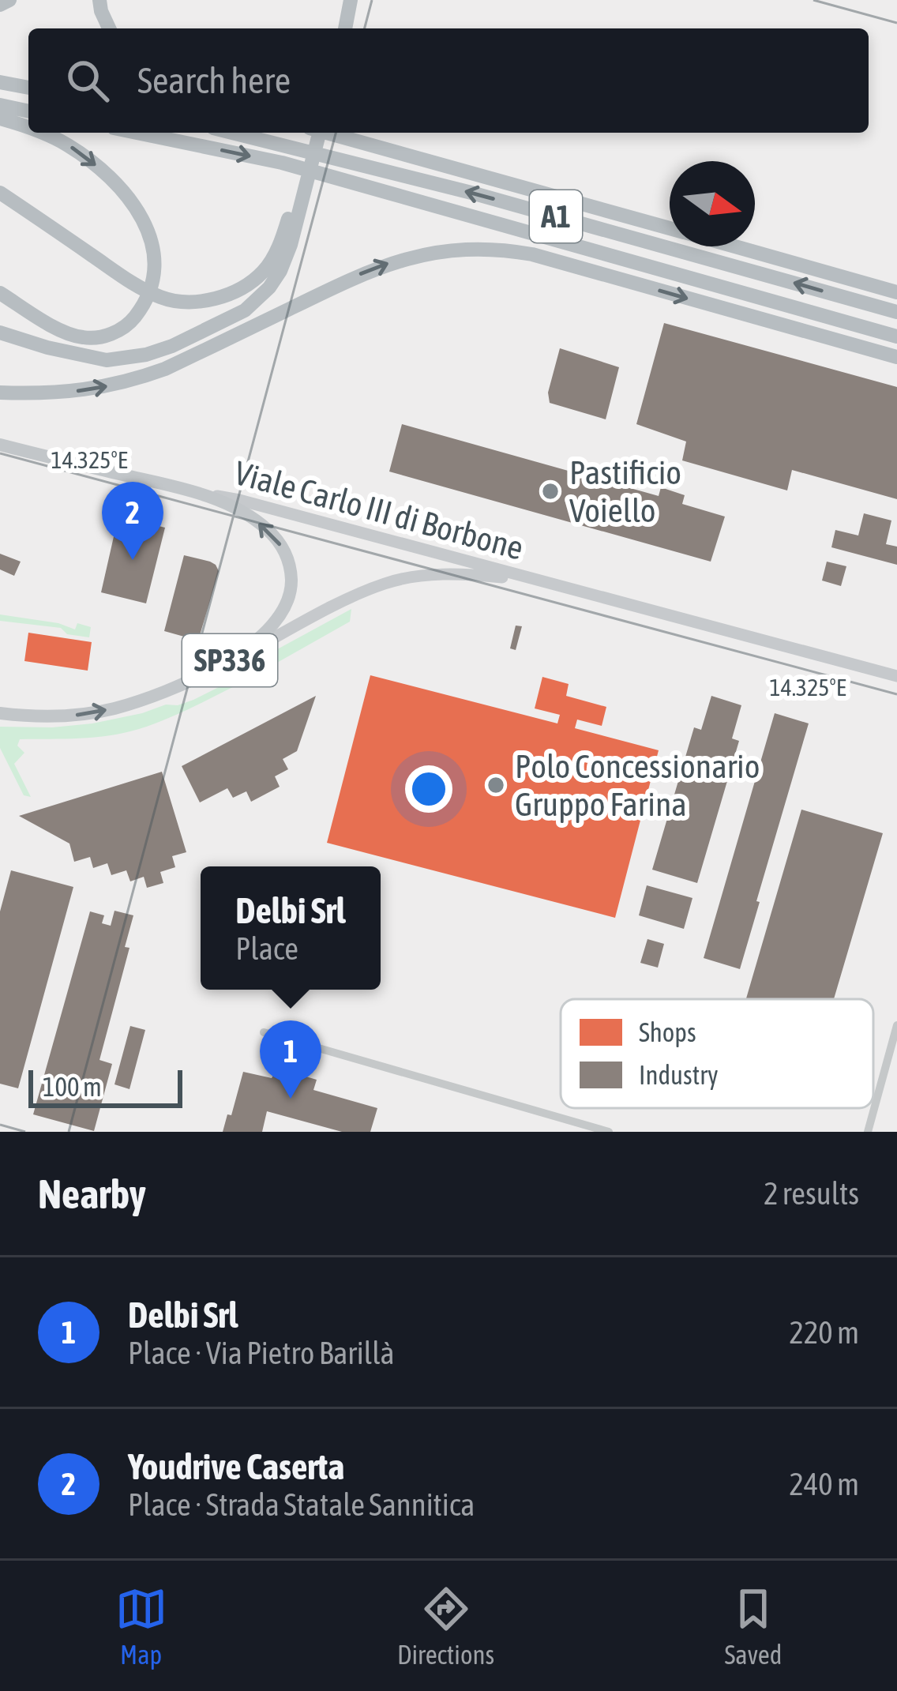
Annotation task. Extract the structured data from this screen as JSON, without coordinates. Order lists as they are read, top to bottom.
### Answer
{
  "streets": {
    "highway": ["A1"],
    "main road": ["Viale Carlo III di Borbone", "SP336"]
  },
  "crossings": [
    ["Viale Carlo III di Borbone", "SP336"]
  ],
  "places": ["Pastificio Voiello", "Polo Concessionario Gruppo Farina"],
  "legend": ["Shops", "Industry"],
  "scale_bar": "100 m",
  "north": "right",
  "page": {
    "search": "Search here",
    "pins": ["2", "1"],
    "popup": ["Delbi Srl", "Place"],
    "scale": "100 m",
    "heading": ["Nearby", "2 results"],
    "list": [
      {
        "mark": "1",
        "name": "Delbi Srl",
        "note": "Place · Via Pietro Barillà",
        "value": "220 m"
      },
      {
        "mark": "2",
        "name": "Youdrive Caserta",
        "note": "Place · Strada Statale Sannitica",
        "value": "240 m"
      }
    ],
    "nav": ["Map", "Directions", "Saved"]
  },
  "coordinates": ["14.325°E"]
}
